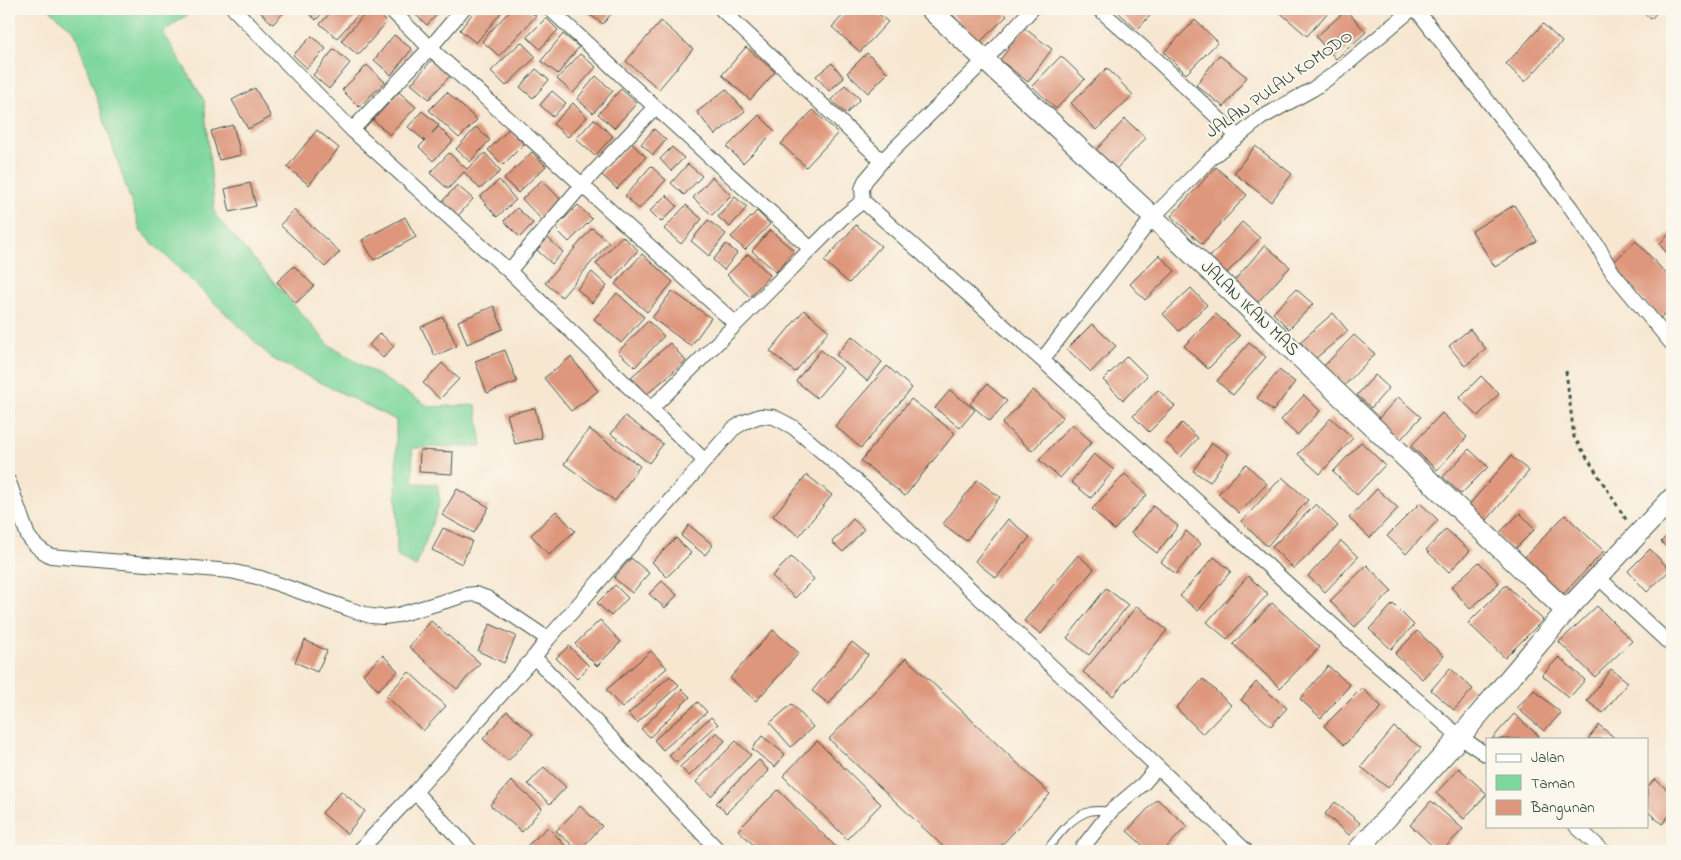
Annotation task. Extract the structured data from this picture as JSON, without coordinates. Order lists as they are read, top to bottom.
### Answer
{
  "streets": {
    "street": ["JALAN PULAU KOMODO", "JALAN IKAN MAS"]
  },
  "crossings": [
    ["JALAN PULAU KOMODO", "JALAN IKAN MAS"]
  ],
  "legend": ["Jalan", "Taman", "Bangunan"]
}
